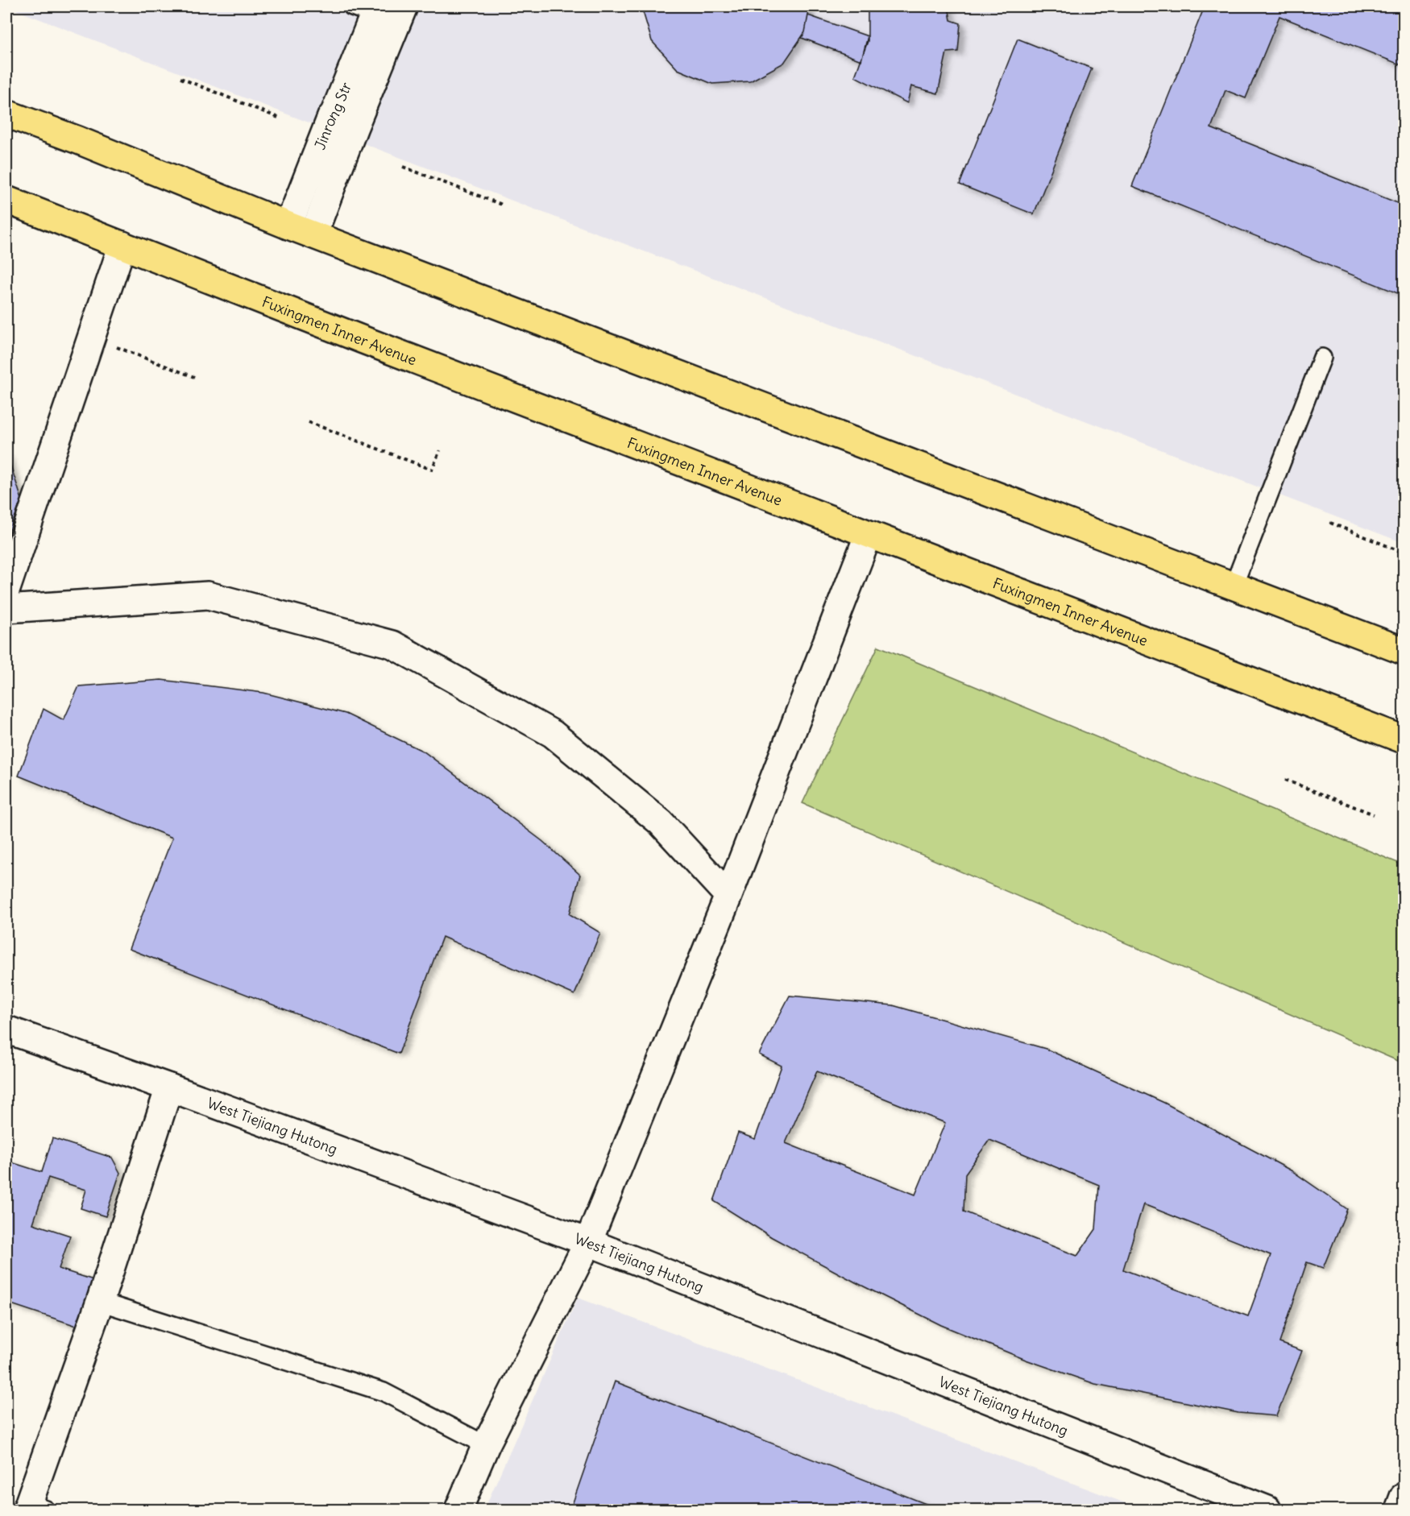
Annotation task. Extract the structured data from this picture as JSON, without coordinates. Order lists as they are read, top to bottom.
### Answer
{
  "streets": {
    "highway": ["Fuxingmen Inner Avenue"],
    "street": ["Jinrong Str", "West Tiejiang Hutong"]
  }
}
